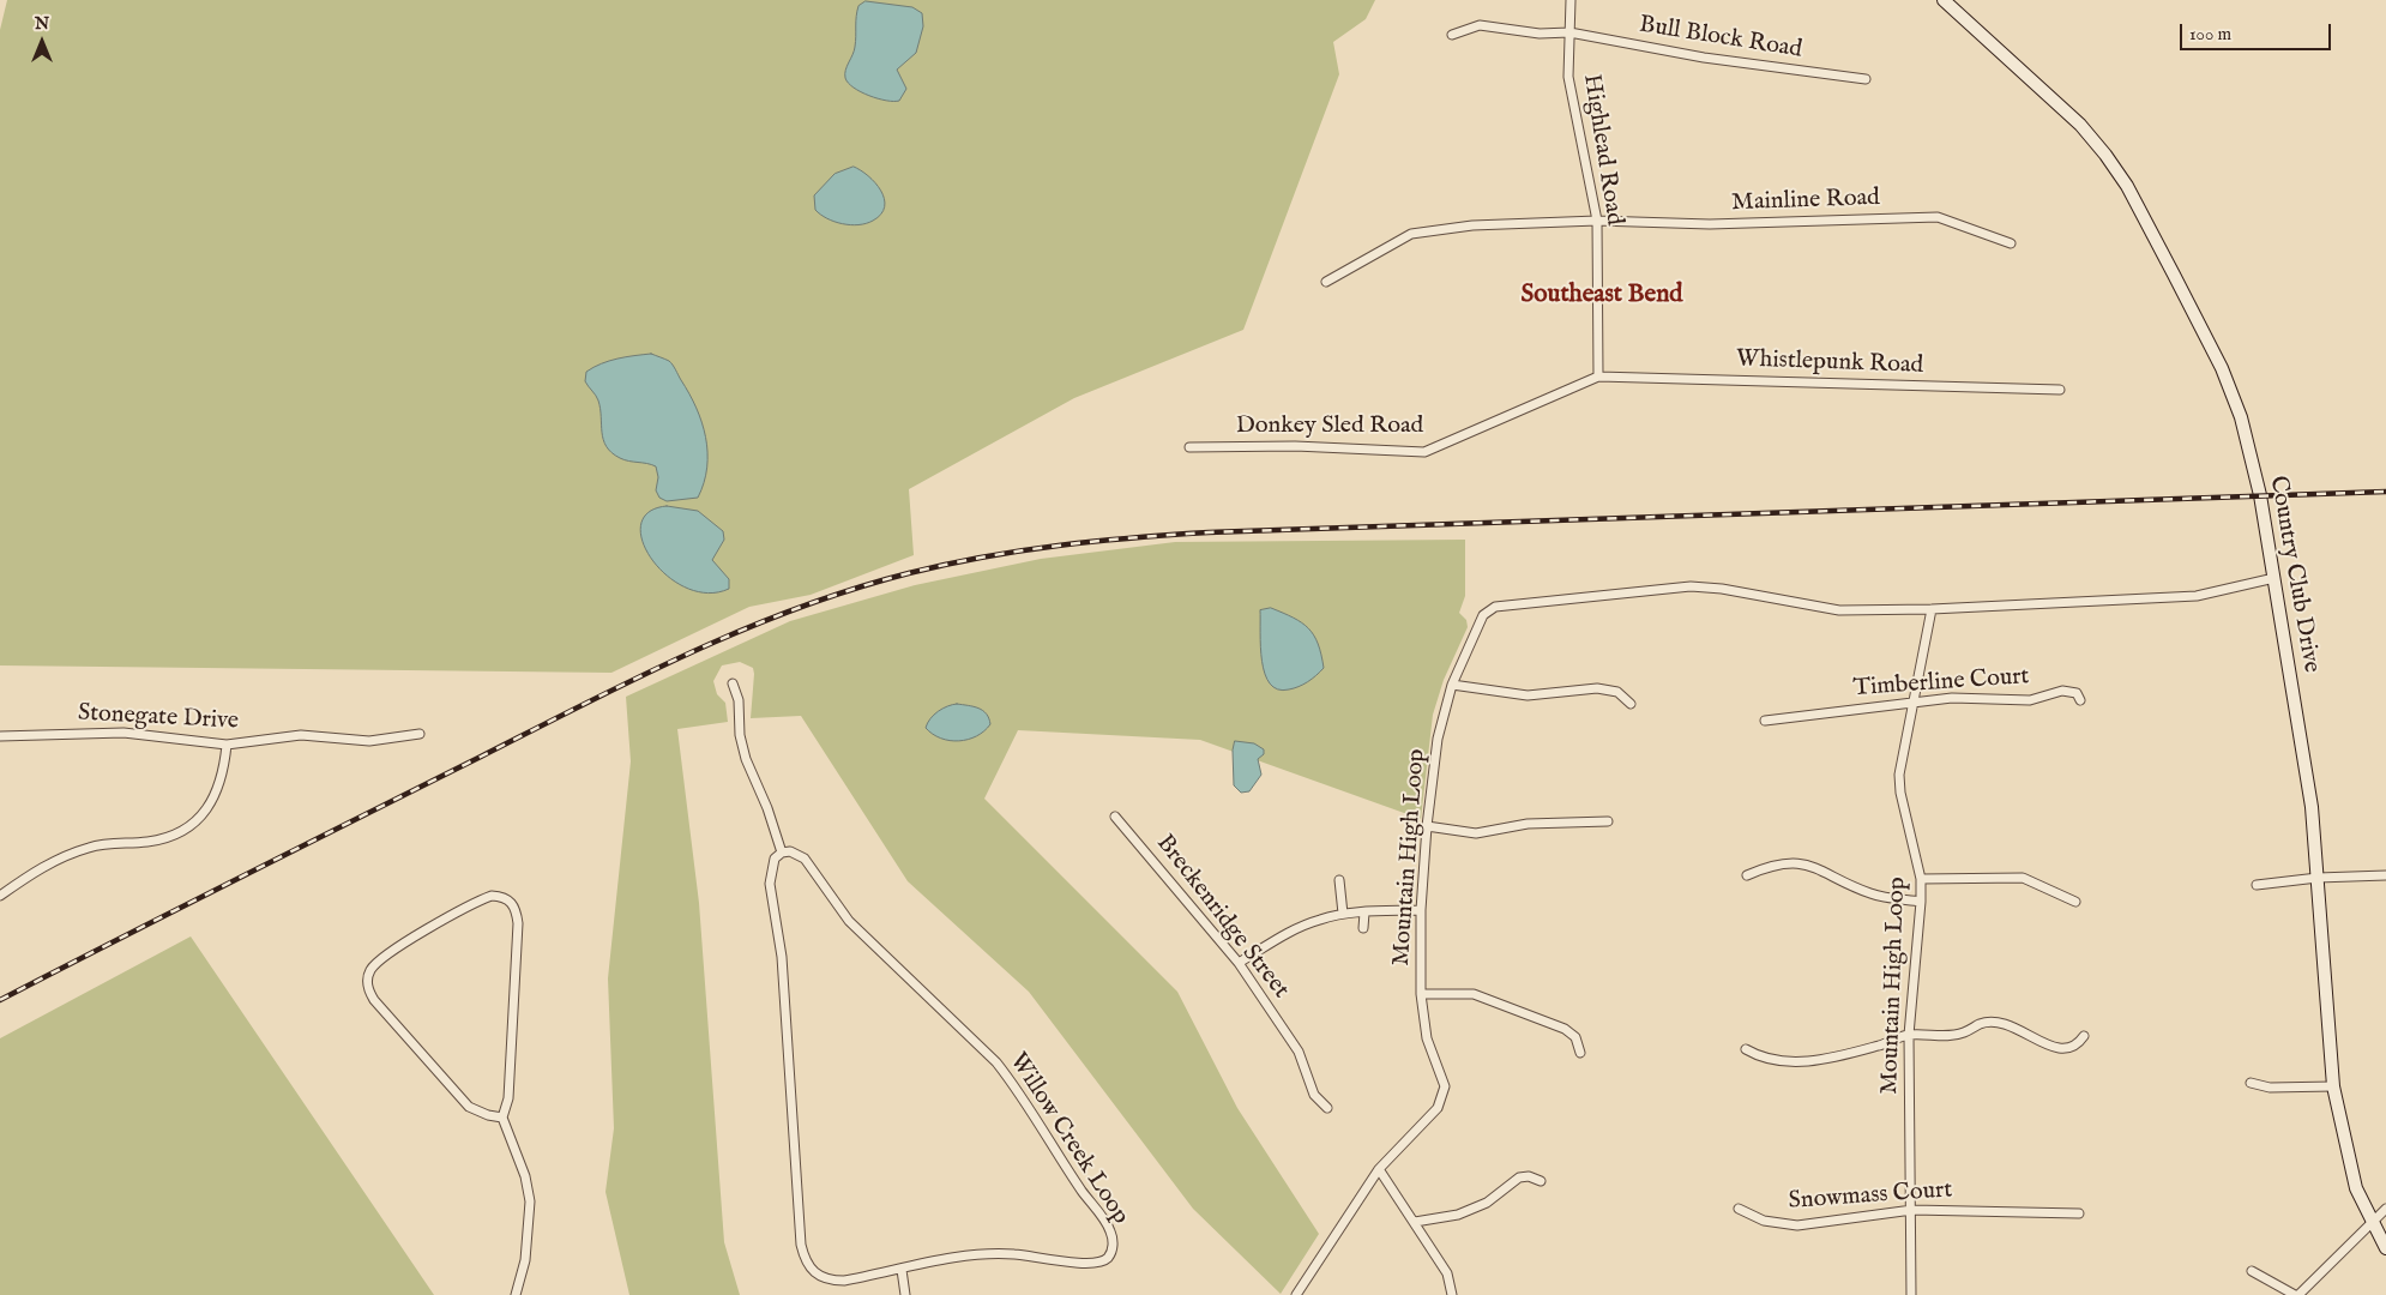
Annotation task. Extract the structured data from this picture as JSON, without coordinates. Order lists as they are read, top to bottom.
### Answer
{
  "streets": {
    "street": [
      "Bull Block Road",
      "Highlead Road",
      "Mainline Road",
      "Whistlepunk Road",
      "Donkey Sled Road",
      "Country Club Drive",
      "Timberline Court",
      "Stonegate Drive",
      "Mountain High Loop",
      "Breckenridge Street",
      "Willow Creek Loop",
      "Snowmass Court"
    ]
  },
  "crossings": [
    ["Bull Block Road", "Highlead Road"],
    ["Highlead Road", "Mainline Road"],
    ["Highlead Road", "Whistlepunk Road"],
    ["Highlead Road", "Donkey Sled Road"],
    ["Whistlepunk Road", "Donkey Sled Road"],
    ["Country Club Drive", "Mountain High Loop"],
    ["Timberline Court", "Mountain High Loop"],
    ["Mountain High Loop", "Snowmass Court"]
  ],
  "districts": ["Southeast Bend"],
  "scale_bar": "100 m",
  "north": "top"
}
